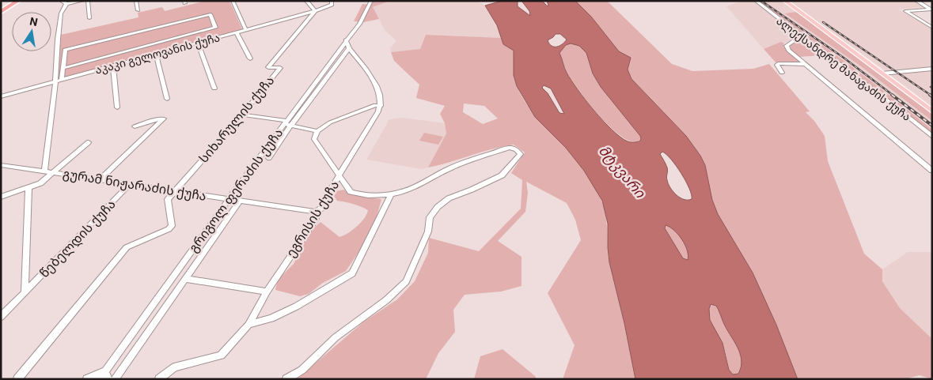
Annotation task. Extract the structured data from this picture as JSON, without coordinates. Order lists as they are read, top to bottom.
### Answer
{
  "streets": {
    "street": [
      "აკაკი გელოვანის ქუჩა",
      "ალექსანდრე მანაგაძის ქუჩა",
      "სიხარულის ქუჩა",
      "გურამ ნიჟარაძის ქუჩა",
      "გრიგოლ ფერაძის ქუჩა",
      "ეგრისის ქუჩა",
      "წებელდის ქუჩა"
    ]
  },
  "crossings": [
    ["აკაკი გელოვანის ქუჩა", "სიხარულის ქუჩა"],
    ["სიხარულის ქუჩა", "გურამ ნიჟარაძის ქუჩა"],
    ["გურამ ნიჟარაძის ქუჩა", "გრიგოლ ფერაძის ქუჩა"],
    ["გურამ ნიჟარაძის ქუჩა", "ეგრისის ქუჩა"],
    ["გურამ ნიჟარაძის ქუჩა", "წებელდის ქუჩა"]
  ],
  "water": ["მტკვარი"],
  "north": "top"
}
